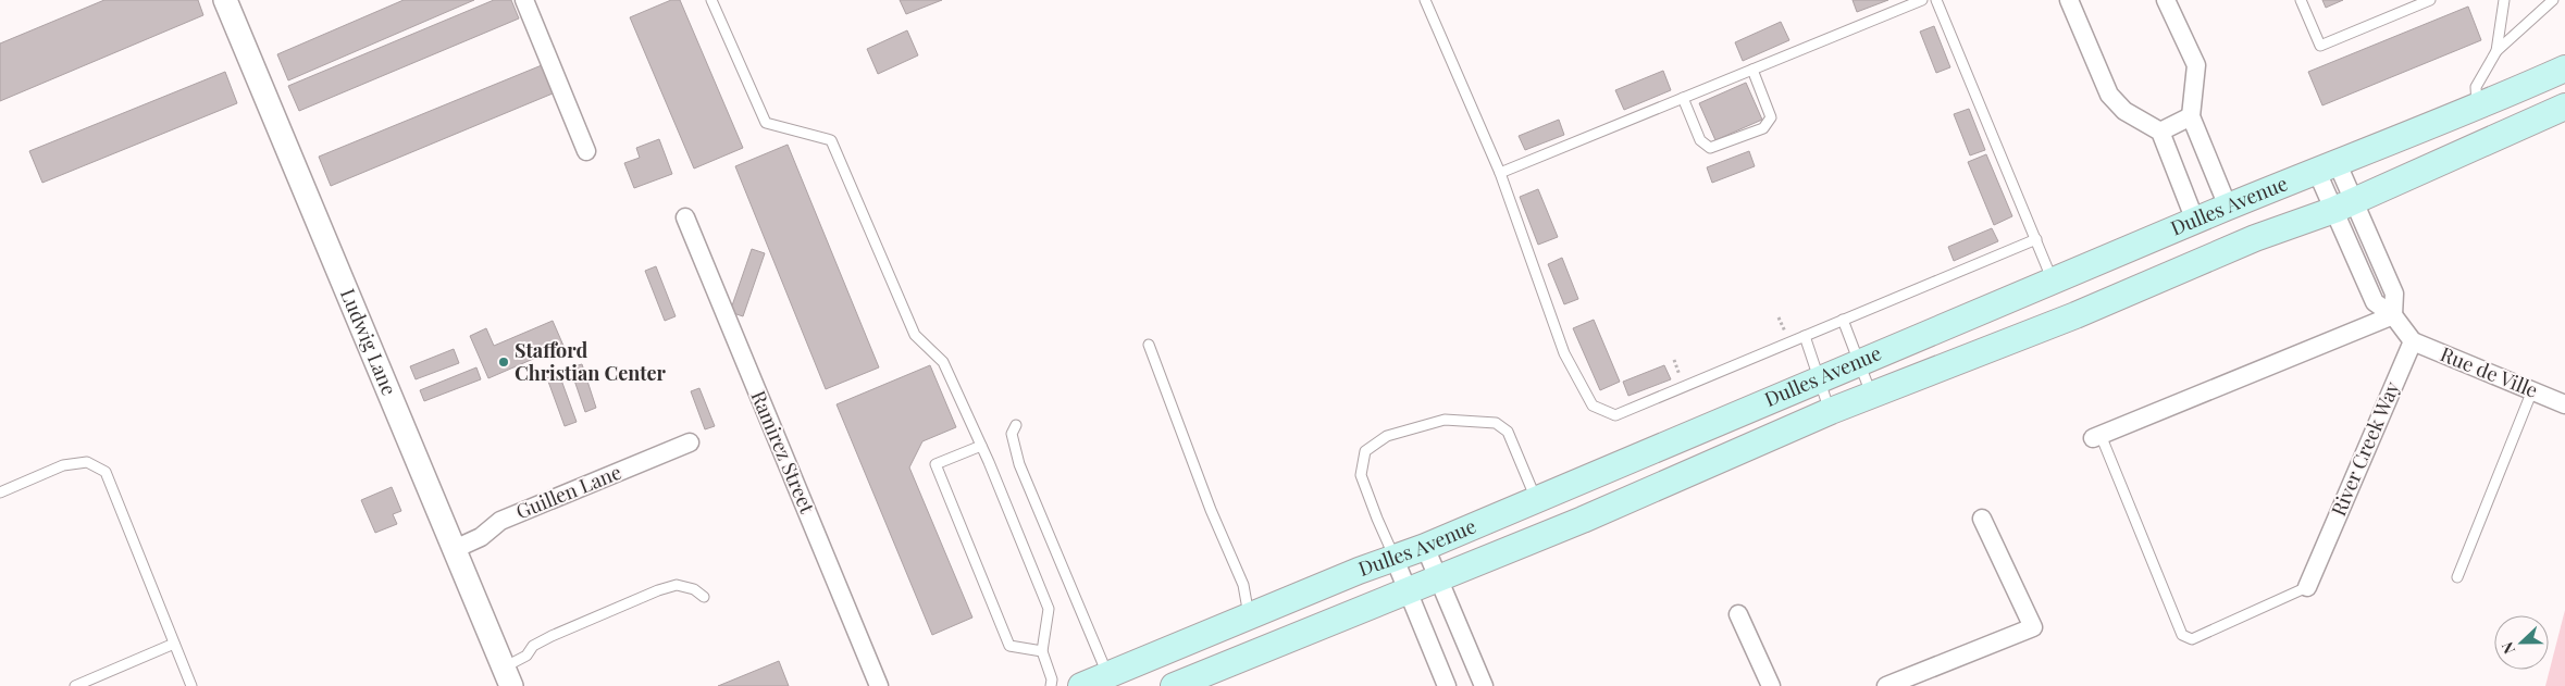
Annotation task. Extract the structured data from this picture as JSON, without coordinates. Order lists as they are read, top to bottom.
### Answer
{
  "streets": {
    "main road": ["Dulles Avenue"],
    "street": [
      "Ludwig Lane",
      "Rue de Ville",
      "River Creek Way",
      "Ramirez Street",
      "Guillen Lane"
    ]
  },
  "crossings": [
    ["Ludwig Lane", "Guillen Lane"],
    ["Rue de Ville", "River Creek Way"]
  ],
  "places": ["Stafford Christian Center"],
  "north": "left"
}
